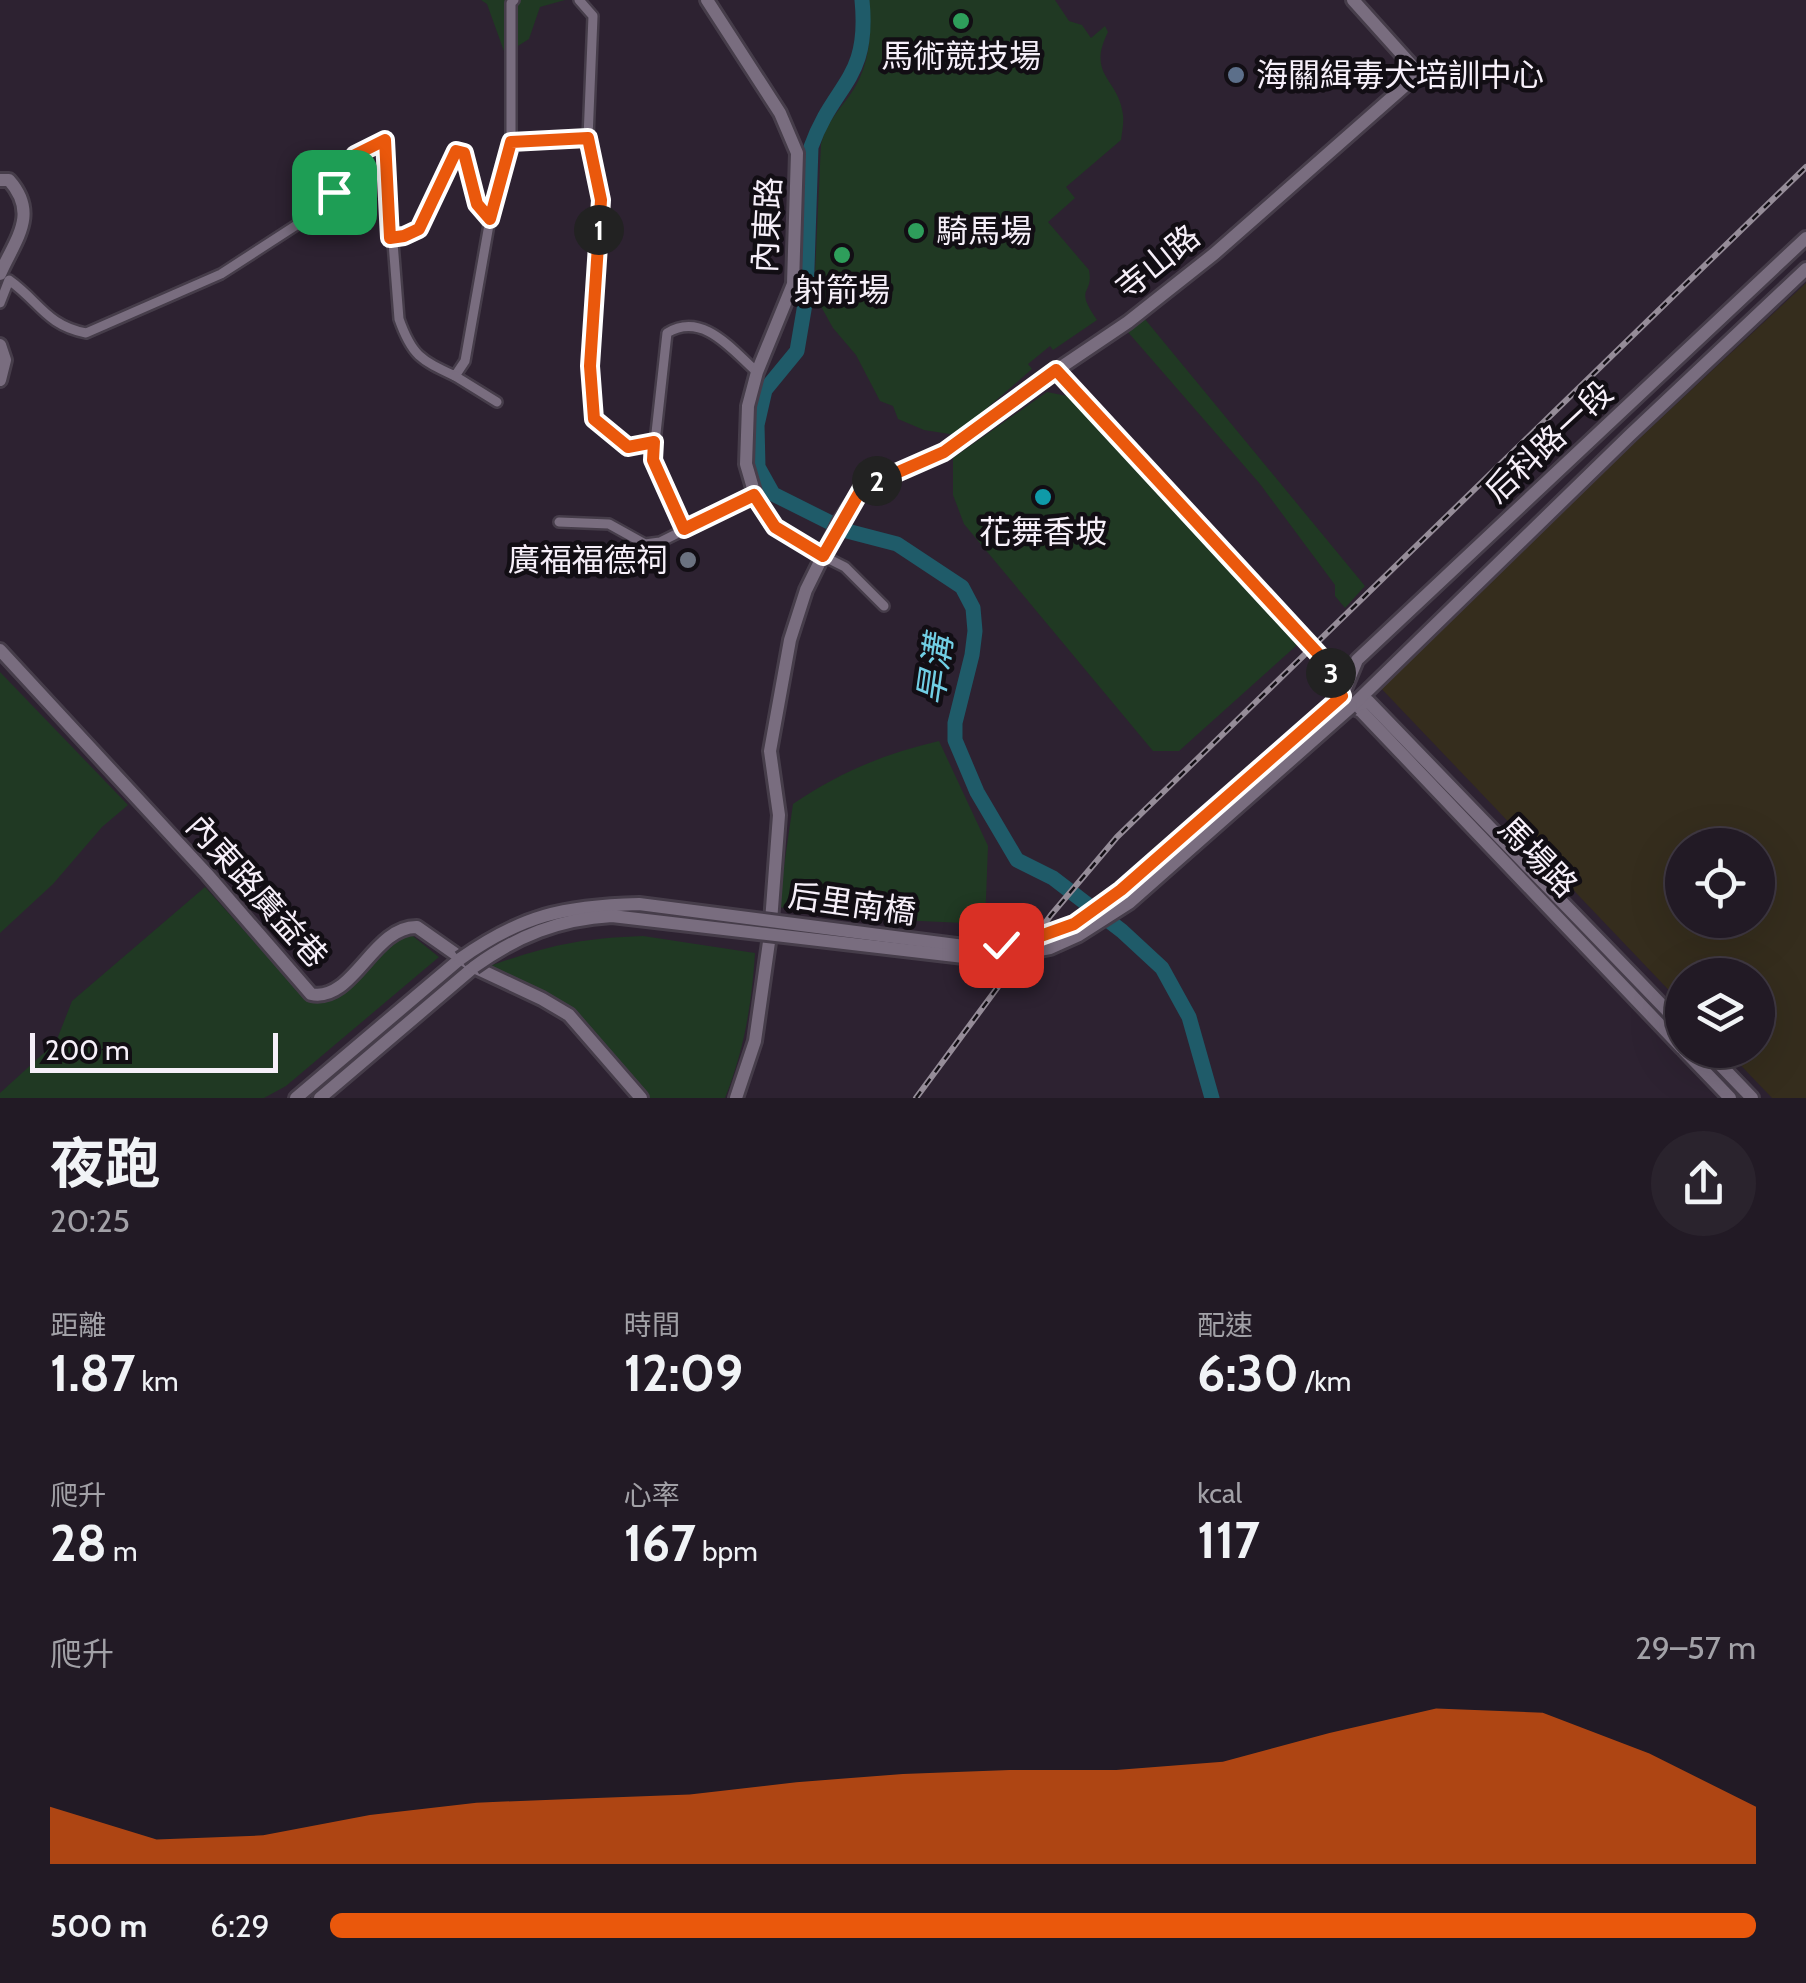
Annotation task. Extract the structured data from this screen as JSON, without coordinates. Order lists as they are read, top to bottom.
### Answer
{
  "streets": {
    "street": [
      "內東路",
      "寺山路",
      "后科路一段",
      "馬場路",
      "內東路廣益巷",
      "后里南橋"
    ]
  },
  "crossings": [
    ["內東路", "寺山路"],
    ["寺山路", "馬場路"],
    ["后科路一段", "馬場路"],
    ["后科路一段", "后里南橋"],
    ["馬場路", "后里南橋"],
    ["內東路廣益巷", "后里南橋"]
  ],
  "water": ["旱溝"],
  "places": [
    "馬術競技場",
    "海關緝毒犬培訓中心",
    "騎馬場",
    "射箭場",
    "花舞香坡",
    "廣福福德祠"
  ],
  "scale_bar": "200 m",
  "page": {
    "pins": ["1", "2", "3"],
    "scale": "200 m",
    "heading": ["夜跑", "20:25"],
    "stats": [
      ["距離", "1.87 km"],
      ["時間", "12:09"],
      ["配速", "6:30 /km"],
      ["爬升", "28 m"],
      ["心率", "167 bpm"],
      ["kcal", "117"]
    ],
    "chart": ["爬升", "29–57 m"],
    "list": [
      {
        "name": "500 m",
        "note": "6:29"
      }
    ]
  }
}
